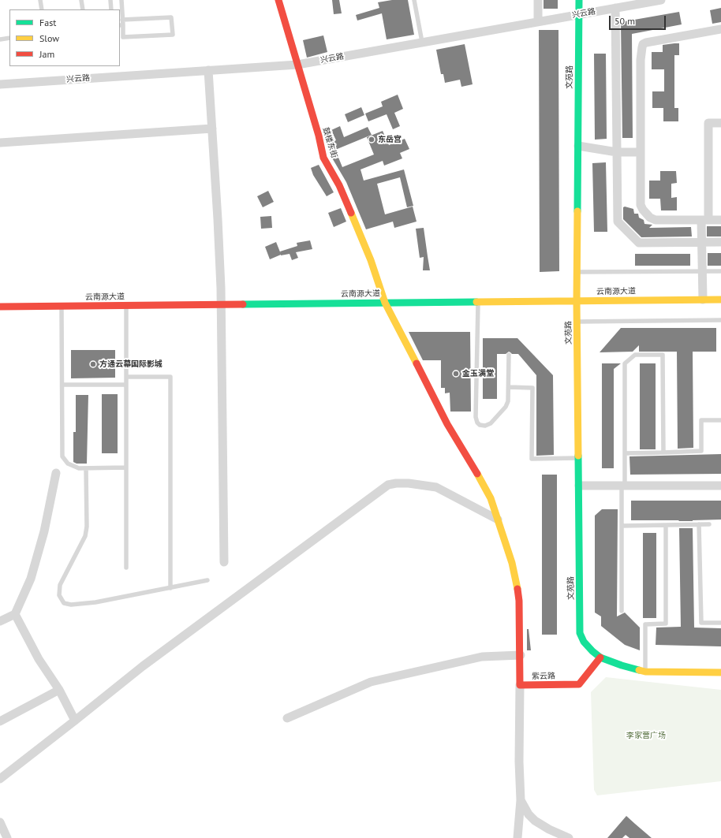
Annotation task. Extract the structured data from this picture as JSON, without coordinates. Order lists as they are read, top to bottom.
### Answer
{
  "streets": {
    "street": [
      "兴云路",
      "文苑路",
      "鼓楼东街",
      "云南源大道",
      "紫云路"
    ]
  },
  "crossings": [
    ["兴云路", "文苑路"],
    ["兴云路", "鼓楼东街"],
    ["文苑路", "云南源大道"],
    ["文苑路", "紫云路"],
    ["鼓楼东街", "云南源大道"],
    ["鼓楼东街", "紫云路"]
  ],
  "parks": ["李家营广场"],
  "places": ["东岳宫", "方通云幕国际影城", "金玉满堂"],
  "legend": ["Fast", "Slow", "Jam"],
  "scale_bar": "50 m"
}
